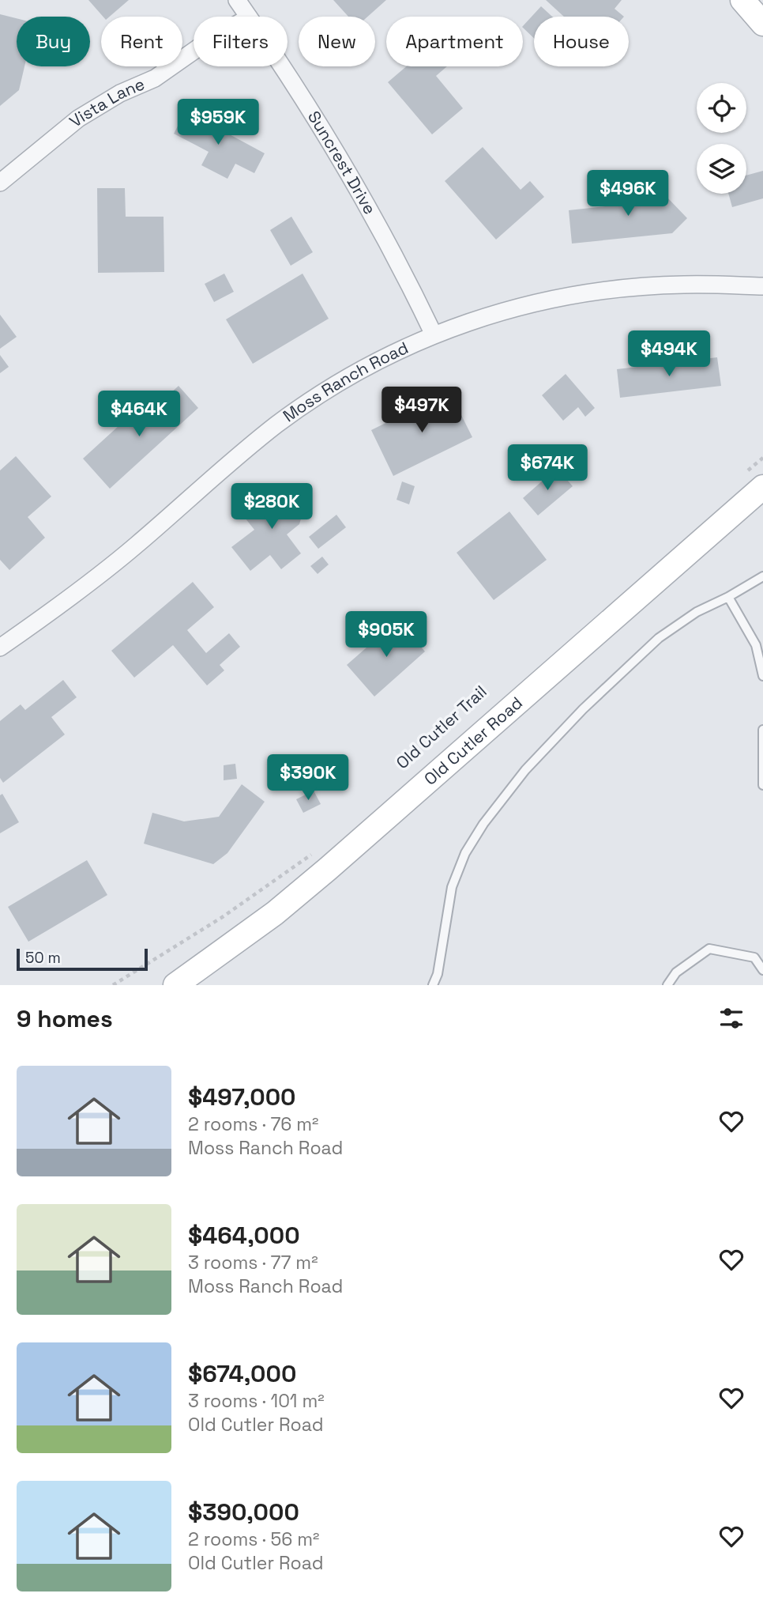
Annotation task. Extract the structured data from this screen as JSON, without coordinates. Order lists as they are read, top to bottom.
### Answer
{
  "streets": {
    "main road": ["Old Cutler Road"],
    "street": ["Vista Lane", "Suncrest Drive", "Moss Ranch Road"]
  },
  "crossings": [
    ["Suncrest Drive", "Moss Ranch Road"]
  ],
  "scale_bar": "50 m",
  "page": {
    "chip": [
      "Buy",
      "Rent",
      "Filters",
      "New",
      "Apartment",
      "House"
    ],
    "price": [
      "$959K",
      "$496K",
      "$494K",
      "$497K",
      "$464K",
      "$674K",
      "$280K",
      "$905K",
      "$390K"
    ],
    "scale": "50 m",
    "heading": "9 homes",
    "list": [
      {
        "name": "$497,000",
        "note": "2 rooms · 76 m² · Moss Ranch Road"
      },
      {
        "name": "$464,000",
        "note": "3 rooms · 77 m² · Moss Ranch Road"
      },
      {
        "name": "$674,000",
        "note": "3 rooms · 101 m² · Old Cutler Road"
      },
      {
        "name": "$390,000",
        "note": "2 rooms · 56 m² · Old Cutler Road"
      }
    ]
  }
}
